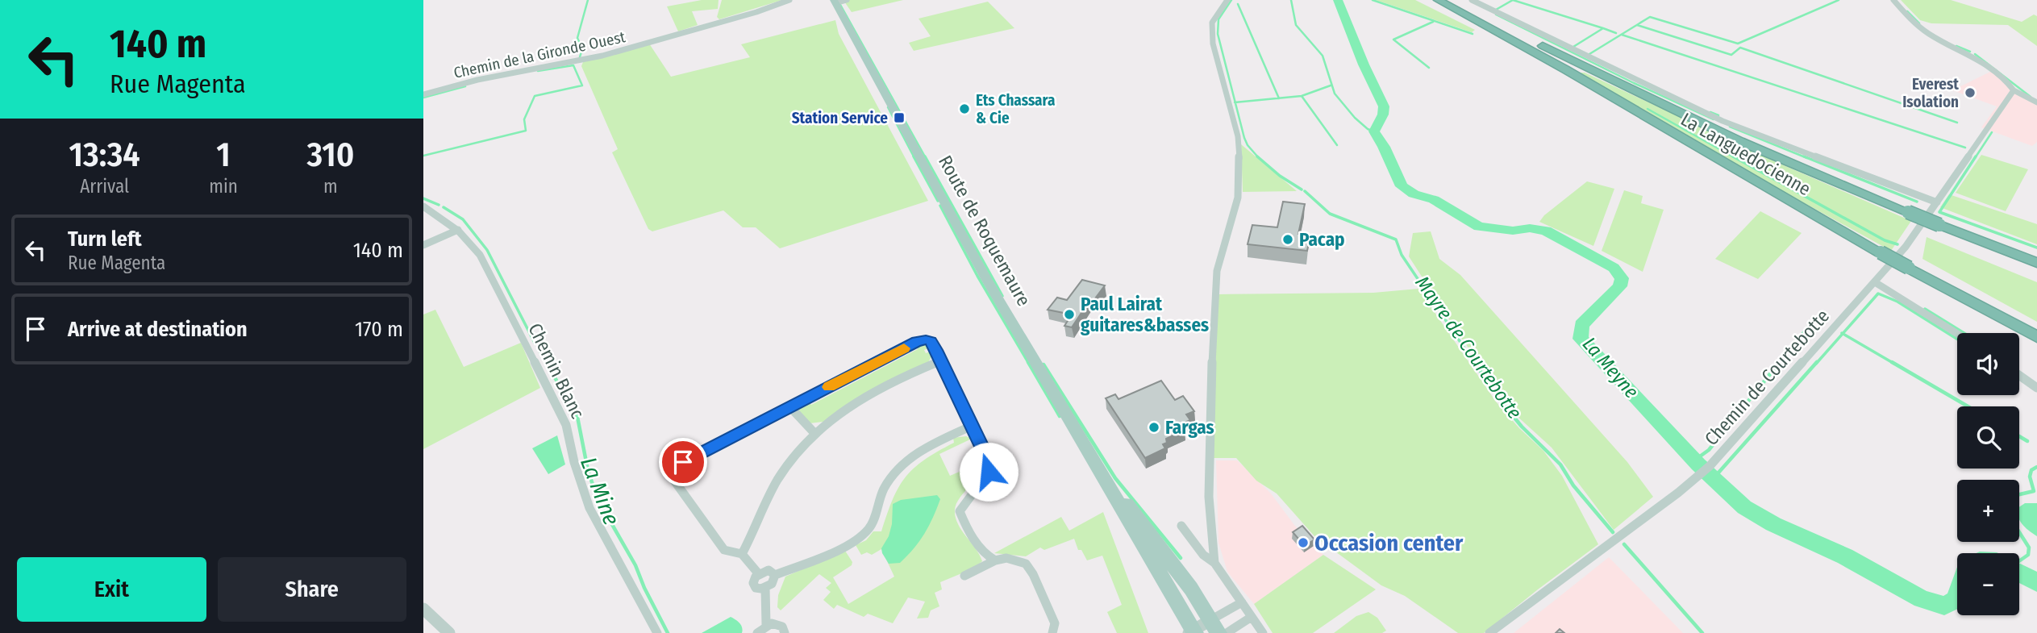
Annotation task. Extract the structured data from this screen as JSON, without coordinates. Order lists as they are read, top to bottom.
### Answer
{
  "streets": {
    "highway": ["La Languedocienne"],
    "main road": ["Route de Roquemaure"],
    "street": ["Chemin de la Gironde Ouest", "Chemin Blanc", "Chemin de Courtebotte"]
  },
  "water": ["Mayre de Courtebotte", "La Meyne", "La Mine"],
  "places": {
    "other": [
      "Everest Isolation",
      "Ets Chassara & Cie",
      "Pacap",
      "Paul Lairat guitares&basses",
      "Fargas",
      "Occasion center"
    ],
    "transit": ["Station Service"]
  },
  "page": {
    "turn": ["140 m", "Rue Magenta"],
    "eta": [
      "13:34",
      "Arrival",
      "1",
      "min",
      "310",
      "m"
    ],
    "list": [
      {
        "name": "Turn left",
        "note": "Rue Magenta",
        "value": "140 m"
      },
      {
        "name": "Arrive at destination",
        "value": "170 m"
      }
    ],
    "map_buttons": ["+", "−"],
    "buttons": ["Exit", "Share"]
  }
}
